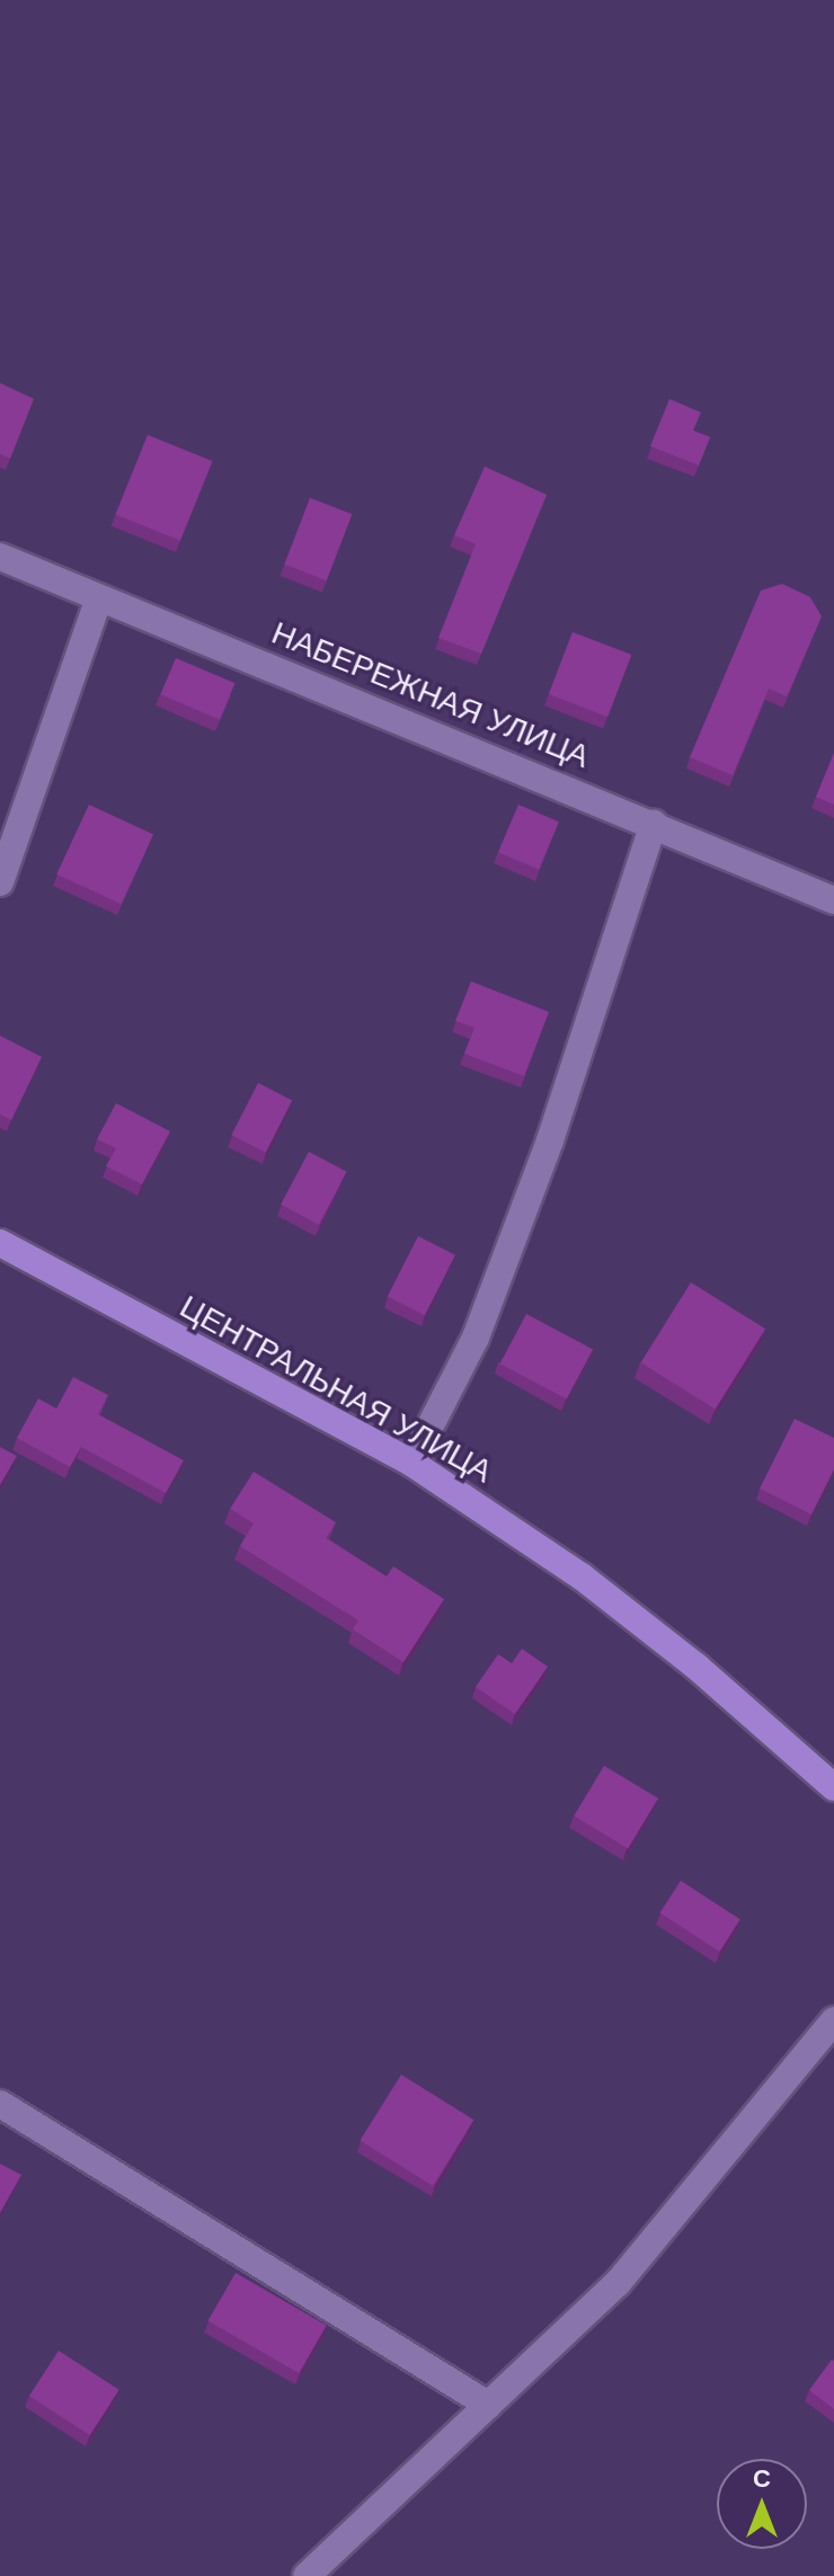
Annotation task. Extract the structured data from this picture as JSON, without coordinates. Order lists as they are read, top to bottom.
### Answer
{
  "streets": {
    "main road": ["ЦЕНТРАЛЬНАЯ УЛИЦА"],
    "street": ["НАБЕРЕЖНАЯ УЛИЦА"]
  },
  "north": "top"
}
